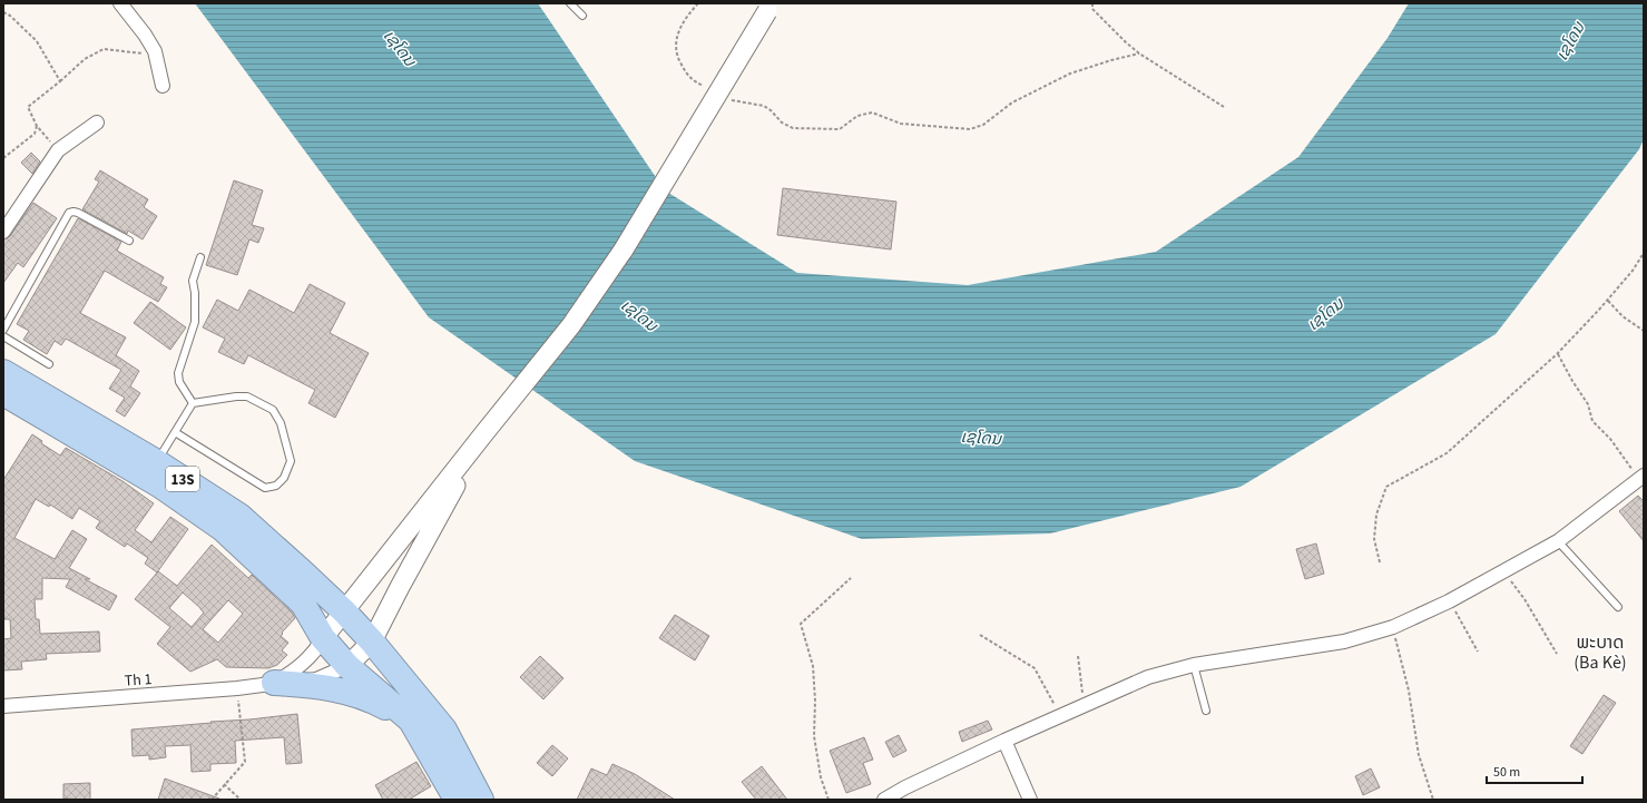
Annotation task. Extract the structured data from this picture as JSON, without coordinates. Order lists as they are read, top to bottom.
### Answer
{
  "streets": {
    "highway": ["13S"],
    "street": ["Th 1"]
  },
  "crossings": [
    ["13S", "Th 1"]
  ],
  "districts": ["ພະບາດ (Ba Kè)"],
  "water": ["ເຊໂດນ"],
  "scale_bar": "50 m"
}
